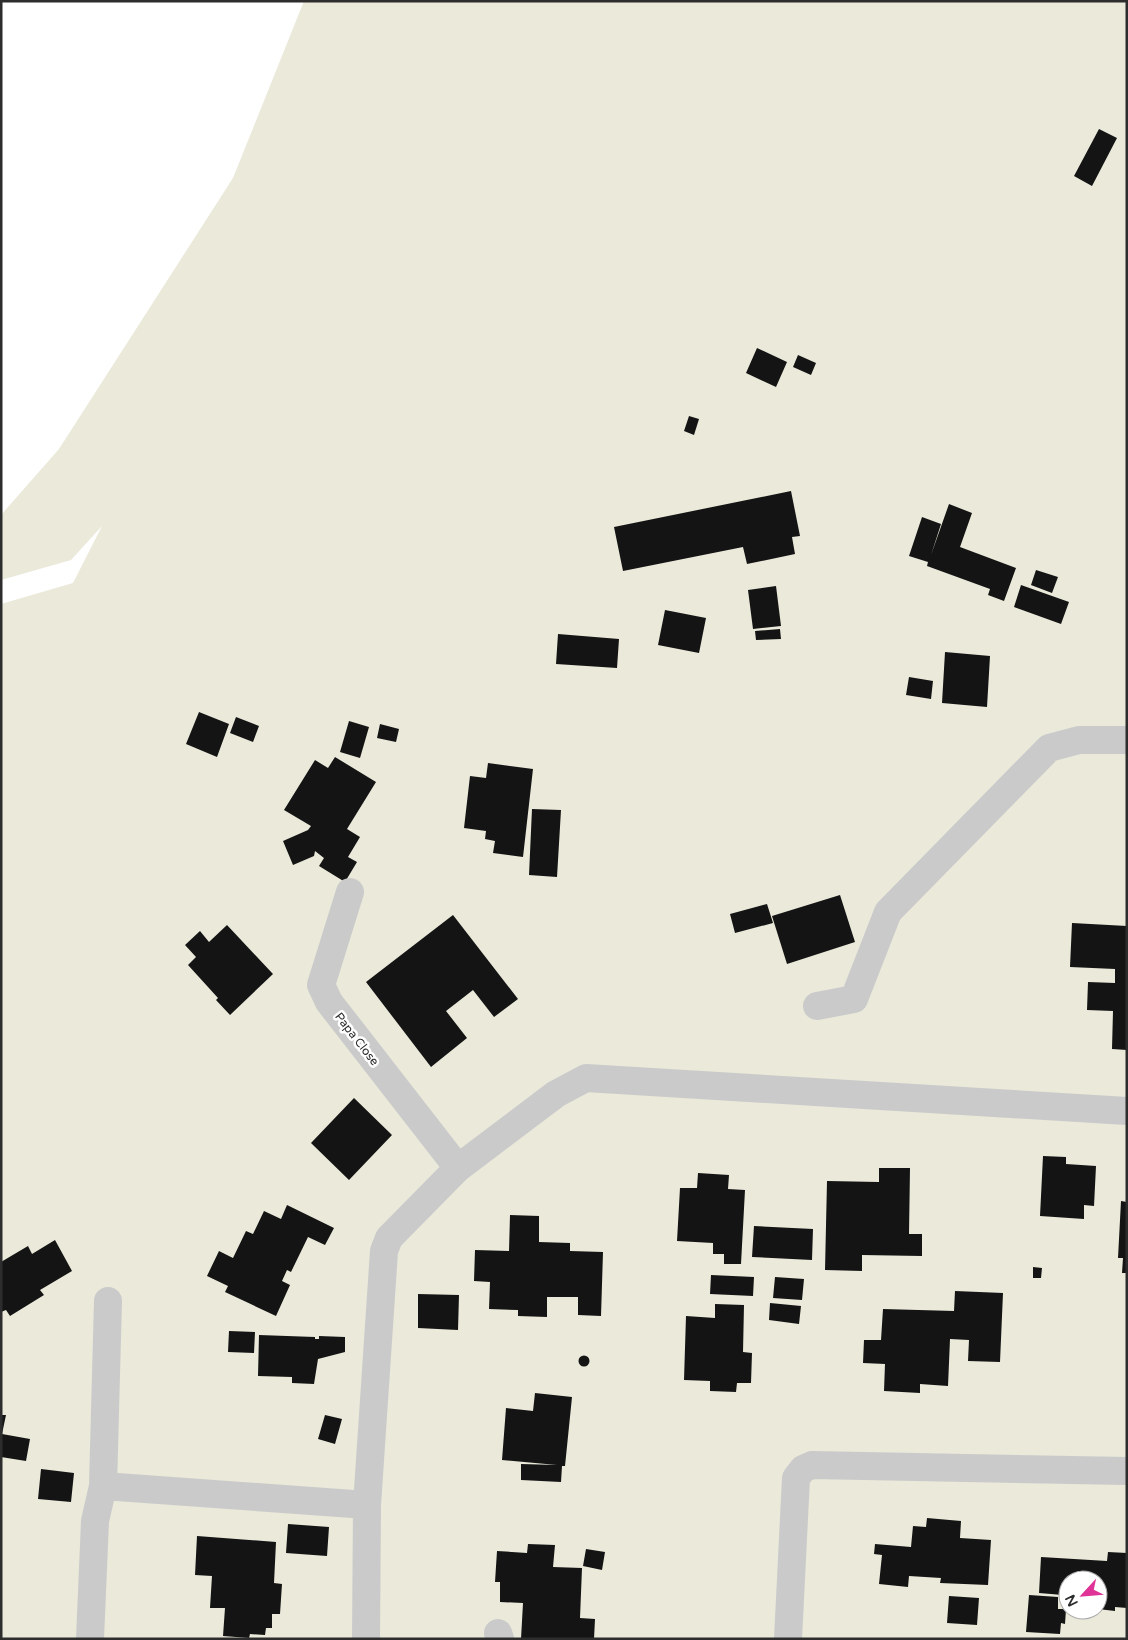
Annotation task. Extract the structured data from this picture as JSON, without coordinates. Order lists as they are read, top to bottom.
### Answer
{
  "streets": {
    "street": ["Papa Close"]
  },
  "north": "bottom left"
}
